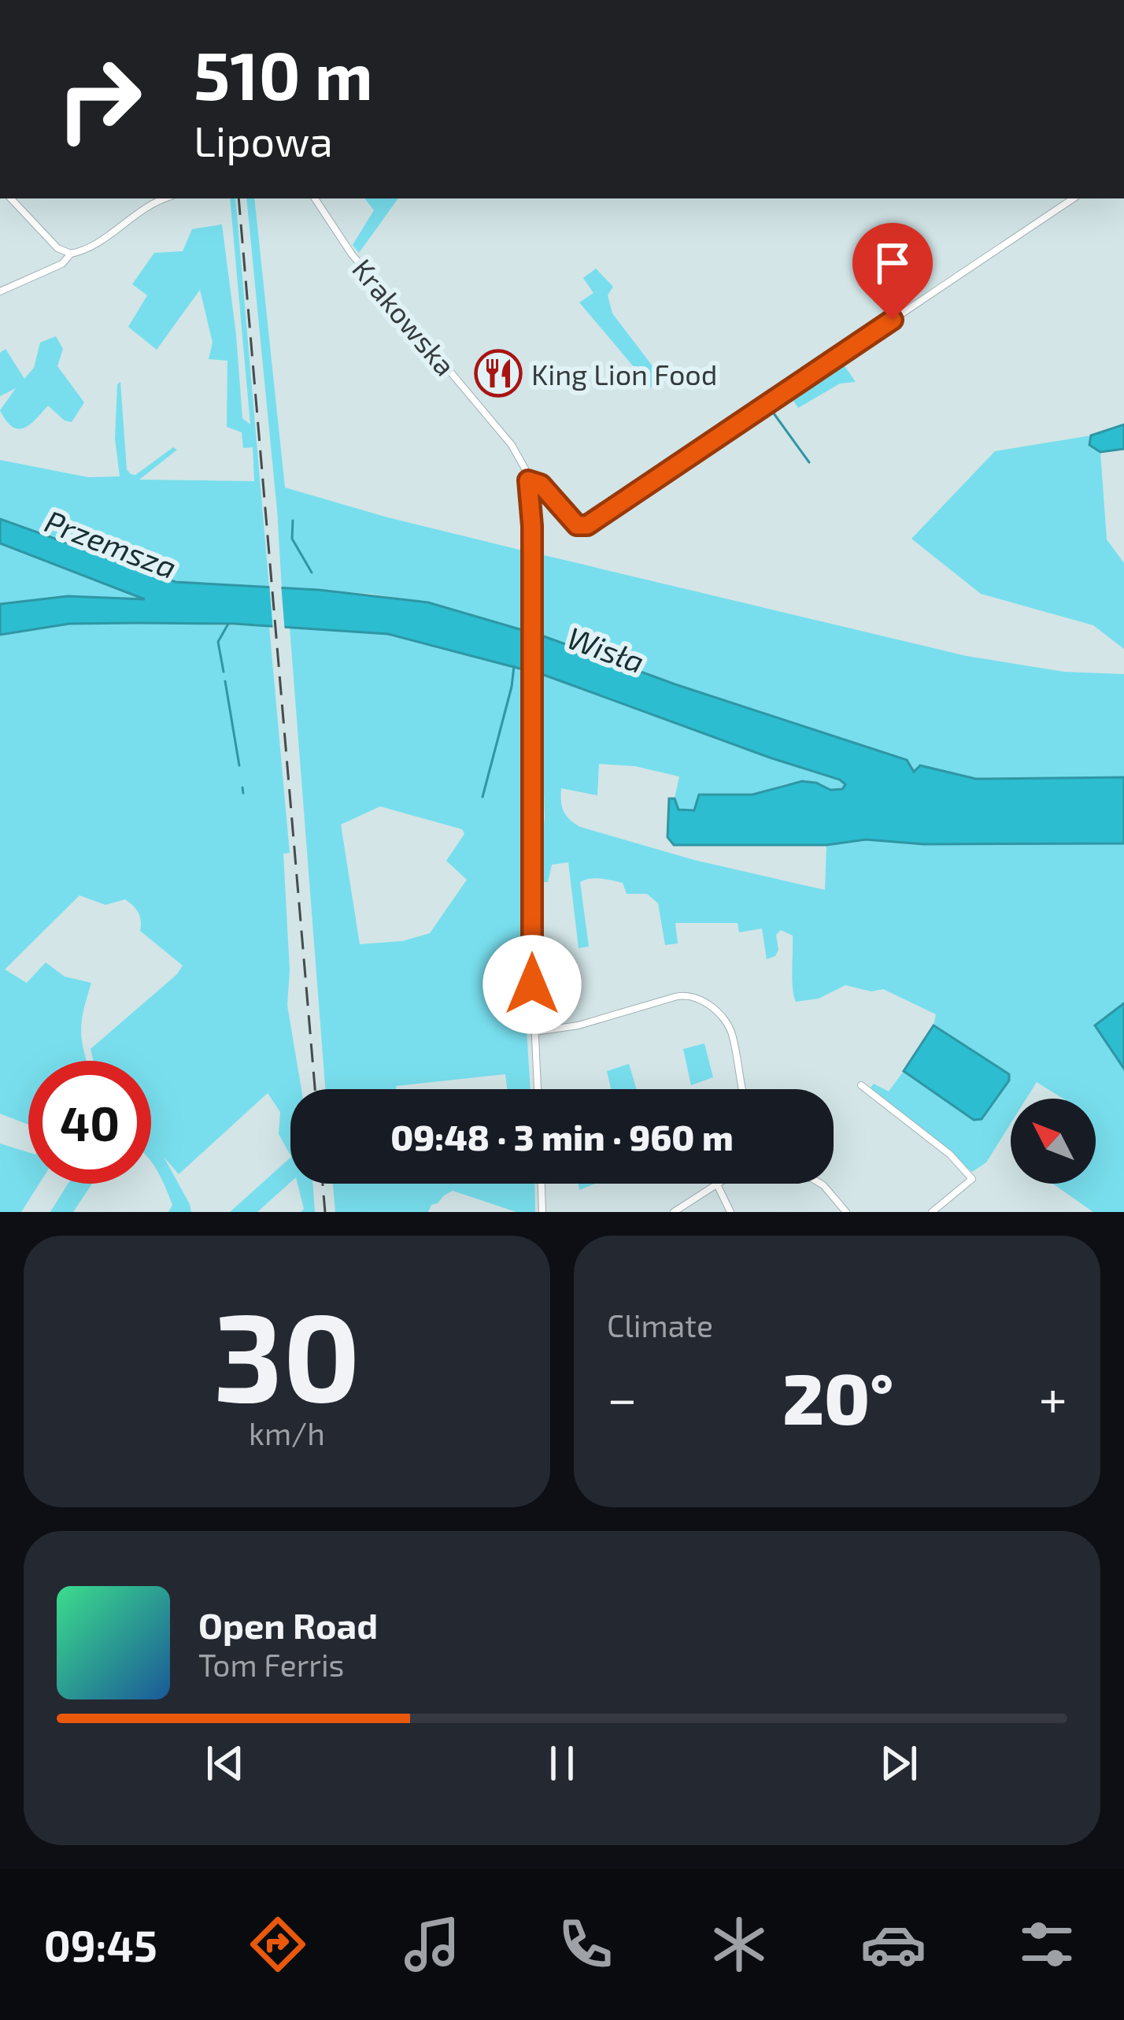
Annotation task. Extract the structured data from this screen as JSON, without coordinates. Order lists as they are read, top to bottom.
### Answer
{
  "streets": {
    "street": ["Krakowska"]
  },
  "water": ["Przemsza", "Wisła"],
  "places": {
    "restaurant": ["King Lion Food"]
  },
  "north": "top left",
  "page": {
    "turn": ["510 m", "Lipowa"],
    "limit": "40",
    "trip": "09:48 · 3 min · 960 m",
    "tile": [
      ["30", "km/h"],
      "Climate"
    ],
    "heat": ["−", "20°", "+"],
    "song": ["Open Road", "Tom Ferris"],
    "tabs": "09:45"
  }
}
